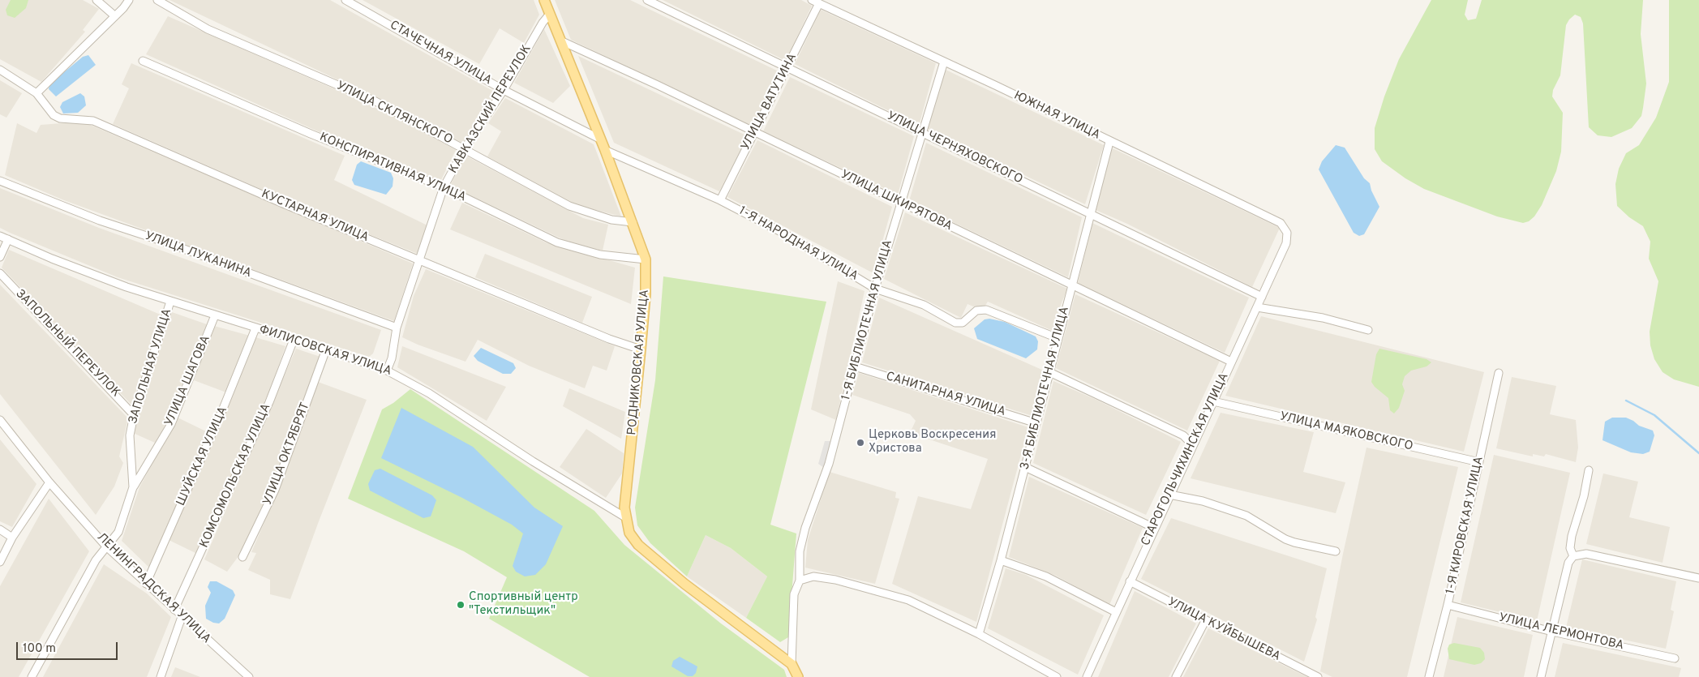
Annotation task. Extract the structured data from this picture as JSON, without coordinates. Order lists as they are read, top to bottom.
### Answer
{
  "streets": {
    "main road": ["РОДНИКОВСКАЯ УЛИЦА"],
    "street": [
      "СТАЧЕЧНАЯ УЛИЦА",
      "УЛИЦА ВАТУТИНА",
      "КАВКАЗСКИЙ ПЕРЕУЛОК",
      "УЛИЦА СКЛЯНСКОГО",
      "ЮЖНАЯ УЛИЦА",
      "УЛИЦА ЧЕРНЯХОВСКОГО",
      "КОНСПИРАТИВНАЯ УЛИЦА",
      "УЛИЦА ШКИРЯТОВА",
      "КУСТАРНАЯ УЛИЦА",
      "1-Я НАРОДНАЯ УЛИЦА",
      "УЛИЦА ЛУКАНИНА",
      "1-Я БИБЛИОТЕЧНАЯ УЛИЦА",
      "ЗАПОЛЬНЫЙ ПЕРЕУЛОК",
      "ФИЛИСОВСКАЯ УЛИЦА",
      "ЗАПОЛЬНАЯ УЛИЦА",
      "УЛИЦА ШАГОВА",
      "3-Я БИБЛИОТЕЧНАЯ УЛИЦА",
      "САНИТАРНАЯ УЛИЦА",
      "УЛИЦА МАЯКОВСКОГО",
      "УЛИЦА ОКТЯБРЯТ",
      "ШУЙСКАЯ УЛИЦА",
      "СТАРОГОЛЬЧИХИНСКАЯ УЛИЦА",
      "КОМСОМОЛЬСКАЯ УЛИЦА",
      "1-Я КИРОВСКАЯ УЛИЦА",
      "ЛЕНИНГРАДСКАЯ УЛИЦА",
      "УЛИЦА КУЙБЫШЕВА",
      "УЛИЦА ЛЕРМОНТОВА"
    ]
  },
  "crossings": [
    ["СТАЧЕЧНАЯ УЛИЦА", "КАВКАЗСКИЙ ПЕРЕУЛОК"],
    ["СТАЧЕЧНАЯ УЛИЦА", "РОДНИКОВСКАЯ УЛИЦА"],
    ["УЛИЦА ВАТУТИНА", "ЮЖНАЯ УЛИЦА"],
    ["УЛИЦА ВАТУТИНА", "УЛИЦА ЧЕРНЯХОВСКОГО"],
    ["УЛИЦА ВАТУТИНА", "УЛИЦА ШКИРЯТОВА"],
    ["УЛИЦА ВАТУТИНА", "1-Я НАРОДНАЯ УЛИЦА"],
    ["КАВКАЗСКИЙ ПЕРЕУЛОК", "УЛИЦА СКЛЯНСКОГО"],
    ["КАВКАЗСКИЙ ПЕРЕУЛОК", "КОНСПИРАТИВНАЯ УЛИЦА"],
    ["КАВКАЗСКИЙ ПЕРЕУЛОК", "КУСТАРНАЯ УЛИЦА"],
    ["КАВКАЗСКИЙ ПЕРЕУЛОК", "УЛИЦА ЛУКАНИНА"],
    ["КАВКАЗСКИЙ ПЕРЕУЛОК", "ФИЛИСОВСКАЯ УЛИЦА"],
    ["КАВКАЗСКИЙ ПЕРЕУЛОК", "РОДНИКОВСКАЯ УЛИЦА"],
    ["УЛИЦА СКЛЯНСКОГО", "РОДНИКОВСКАЯ УЛИЦА"],
    ["ЮЖНАЯ УЛИЦА", "1-Я БИБЛИОТЕЧНАЯ УЛИЦА"],
    ["ЮЖНАЯ УЛИЦА", "3-Я БИБЛИОТЕЧНАЯ УЛИЦА"],
    ["ЮЖНАЯ УЛИЦА", "СТАРОГОЛЬЧИХИНСКАЯ УЛИЦА"],
    ["УЛИЦА ЧЕРНЯХОВСКОГО", "1-Я БИБЛИОТЕЧНАЯ УЛИЦА"],
    ["УЛИЦА ЧЕРНЯХОВСКОГО", "3-Я БИБЛИОТЕЧНАЯ УЛИЦА"],
    ["УЛИЦА ЧЕРНЯХОВСКОГО", "СТАРОГОЛЬЧИХИНСКАЯ УЛИЦА"],
    ["КОНСПИРАТИВНАЯ УЛИЦА", "РОДНИКОВСКАЯ УЛИЦА"],
    ["УЛИЦА ШКИРЯТОВА", "1-Я БИБЛИОТЕЧНАЯ УЛИЦА"],
    ["УЛИЦА ШКИРЯТОВА", "РОДНИКОВСКАЯ УЛИЦА"],
    ["УЛИЦА ШКИРЯТОВА", "3-Я БИБЛИОТЕЧНАЯ УЛИЦА"],
    ["УЛИЦА ШКИРЯТОВА", "СТАРОГОЛЬЧИХИНСКАЯ УЛИЦА"],
    ["КУСТАРНАЯ УЛИЦА", "РОДНИКОВСКАЯ УЛИЦА"],
    ["1-Я НАРОДНАЯ УЛИЦА", "1-Я БИБЛИОТЕЧНАЯ УЛИЦА"],
    ["1-Я НАРОДНАЯ УЛИЦА", "РОДНИКОВСКАЯ УЛИЦА"],
    ["1-Я НАРОДНАЯ УЛИЦА", "3-Я БИБЛИОТЕЧНАЯ УЛИЦА"],
    ["1-Я БИБЛИОТЕЧНАЯ УЛИЦА", "РОДНИКОВСКАЯ УЛИЦА"],
    ["1-Я БИБЛИОТЕЧНАЯ УЛИЦА", "САНИТАРНАЯ УЛИЦА"],
    ["ЗАПОЛЬНЫЙ ПЕРЕУЛОК", "ЗАПОЛЬНАЯ УЛИЦА"],
    ["ФИЛИСОВСКАЯ УЛИЦА", "РОДНИКОВСКАЯ УЛИЦА"],
    ["ФИЛИСОВСКАЯ УЛИЦА", "ЗАПОЛЬНАЯ УЛИЦА"],
    ["ФИЛИСОВСКАЯ УЛИЦА", "УЛИЦА ШАГОВА"],
    ["ФИЛИСОВСКАЯ УЛИЦА", "УЛИЦА ОКТЯБРЯТ"],
    ["ФИЛИСОВСКАЯ УЛИЦА", "ШУЙСКАЯ УЛИЦА"],
    ["ФИЛИСОВСКАЯ УЛИЦА", "КОМСОМОЛЬСКАЯ УЛИЦА"],
    ["ЗАПОЛЬНАЯ УЛИЦА", "УЛИЦА ШАГОВА"],
    ["ЗАПОЛЬНАЯ УЛИЦА", "ЛЕНИНГРАДСКАЯ УЛИЦА"],
    ["3-Я БИБЛИОТЕЧНАЯ УЛИЦА", "САНИТАРНАЯ УЛИЦА"],
    ["УЛИЦА МАЯКОВСКОГО", "СТАРОГОЛЬЧИХИНСКАЯ УЛИЦА"],
    ["УЛИЦА МАЯКОВСКОГО", "1-Я КИРОВСКАЯ УЛИЦА"],
    ["ШУЙСКАЯ УЛИЦА", "ЛЕНИНГРАДСКАЯ УЛИЦА"],
    ["СТАРОГОЛЬЧИХИНСКАЯ УЛИЦА", "УЛИЦА КУЙБЫШЕВА"],
    ["КОМСОМОЛЬСКАЯ УЛИЦА", "ЛЕНИНГРАДСКАЯ УЛИЦА"],
    ["1-Я КИРОВСКАЯ УЛИЦА", "УЛИЦА ЛЕРМОНТОВА"]
  ],
  "places": ["Церковь Воскресения Христова", "Спортивный центр \"Текстильщик\""],
  "scale_bar": "100 m"
}
